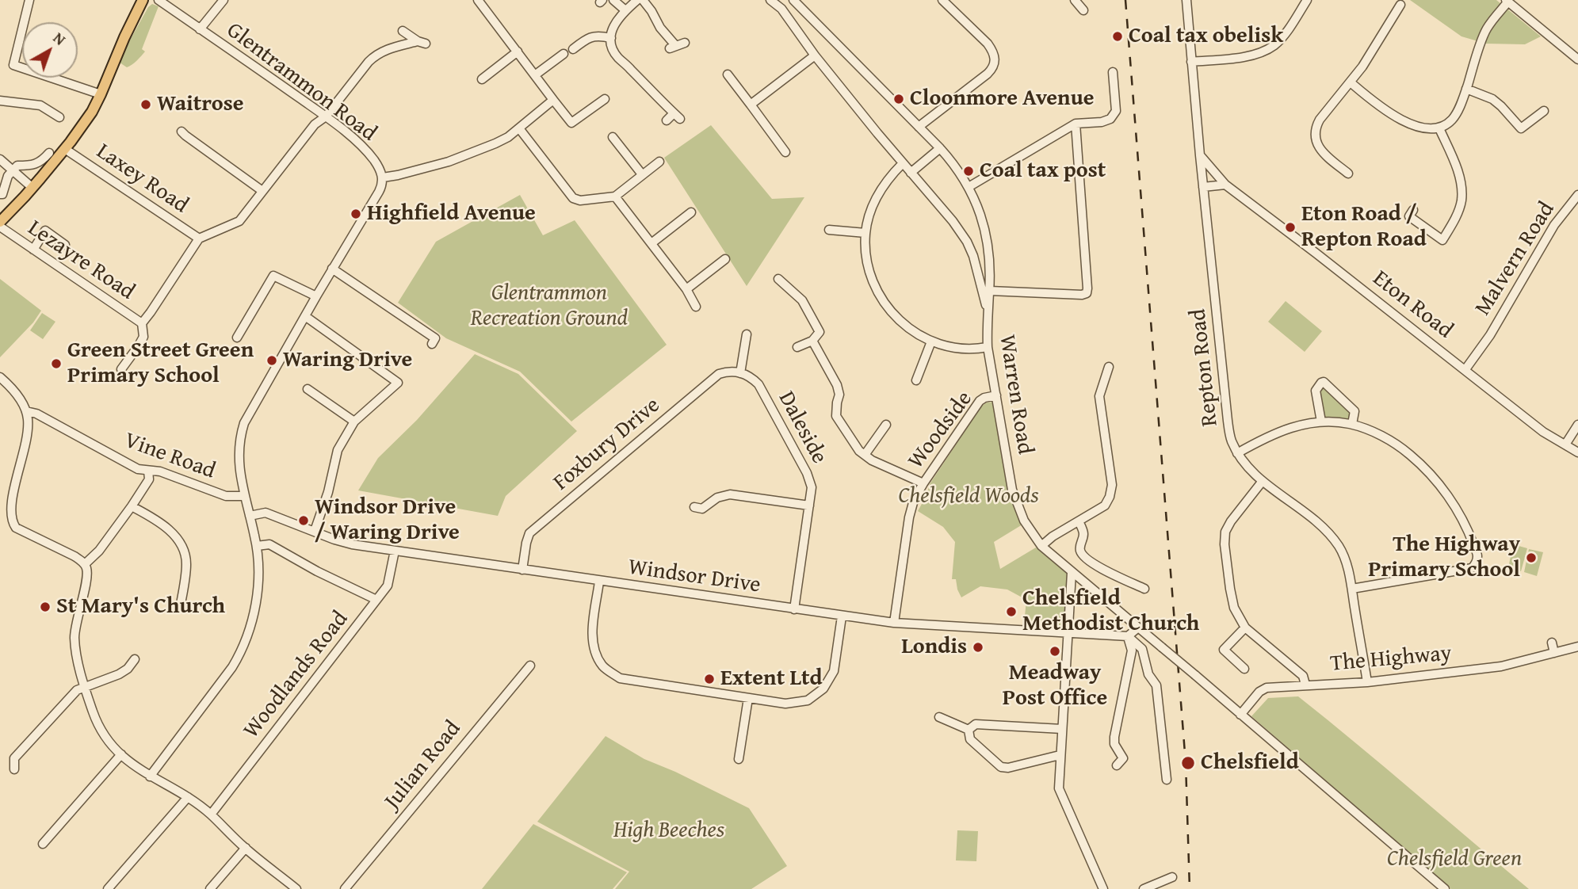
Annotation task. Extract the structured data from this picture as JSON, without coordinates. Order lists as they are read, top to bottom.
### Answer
{
  "streets": {
    "street": [
      "Glentrammon Road",
      "Laxey Road",
      "Malvern Road",
      "Lezayre Road",
      "Eton Road",
      "Repton Road",
      "Warren Road",
      "Daleside",
      "Woodside",
      "Foxbury Drive",
      "Vine Road",
      "Windsor Drive",
      "The Highway",
      "Woodlands Road",
      "Julian Road"
    ]
  },
  "crossings": [
    ["Malvern Road", "Eton Road"],
    ["Eton Road", "Repton Road"],
    ["Repton Road", "The Highway"],
    ["Warren Road", "Woodside"],
    ["Warren Road", "The Highway"],
    ["Daleside", "Foxbury Drive"],
    ["Daleside", "Windsor Drive"],
    ["Woodside", "Windsor Drive"],
    ["Foxbury Drive", "Windsor Drive"],
    ["Windsor Drive", "Woodlands Road"]
  ],
  "parks": [
    "Glentrammon Recreation Ground",
    "Chelsfield Woods",
    "High Beeches",
    "Chelsfield Green"
  ],
  "places": [
    "Coal tax obelisk",
    "Cloonmore Avenue",
    "Waitrose",
    "Coal tax post",
    "Highfield Avenue",
    "Eton Road / Repton Road",
    "Waring Drive",
    "Green Street Green Primary School",
    "Windsor Drive / Waring Drive",
    "The Highway Primary School",
    "St Mary's Church",
    "Chelsfield Methodist Church",
    "Londis",
    "Meadway Post Office",
    "Extent Ltd",
    "Chelsfield"
  ],
  "north": "top right"
}
